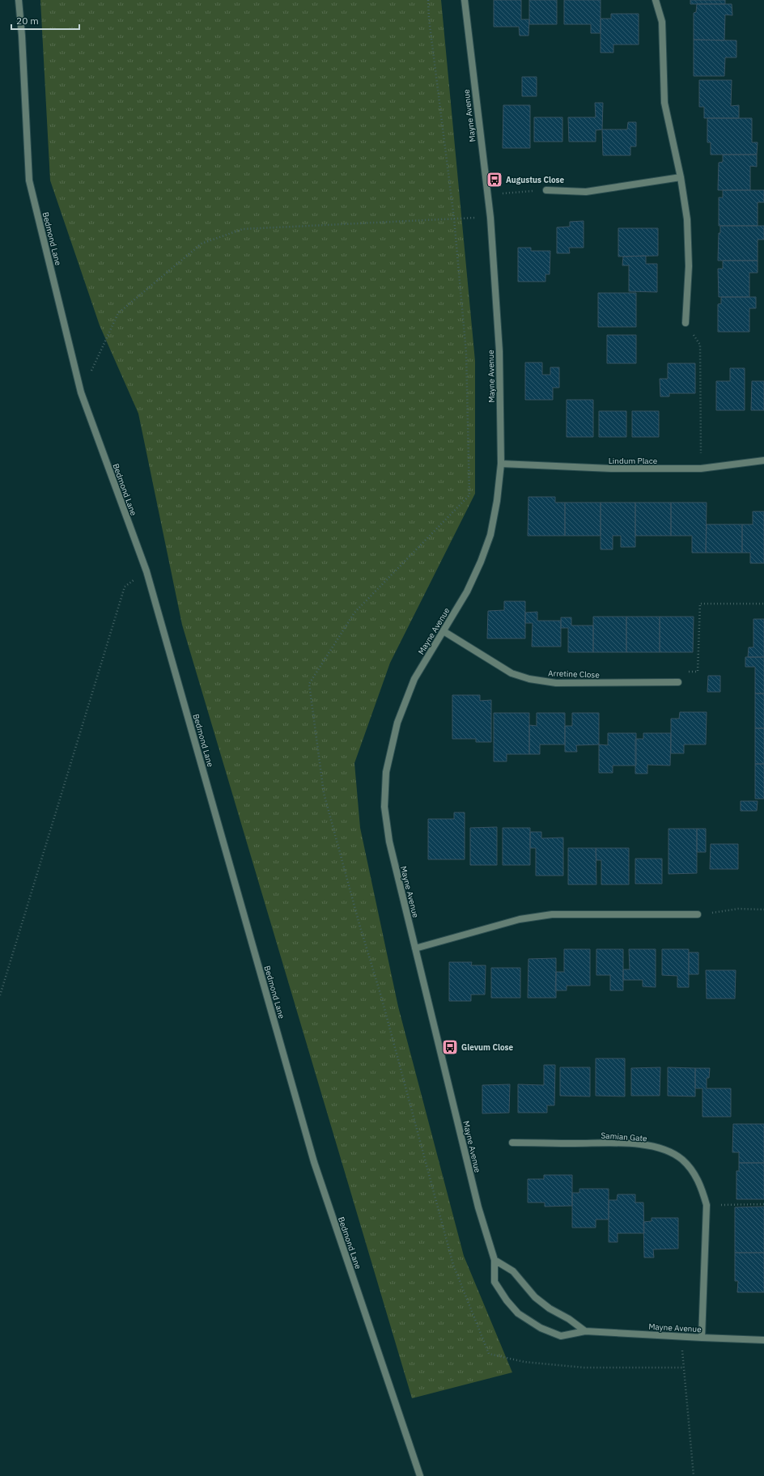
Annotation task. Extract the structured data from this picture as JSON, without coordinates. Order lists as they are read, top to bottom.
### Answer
{
  "streets": {
    "street": [
      "Mayne Avenue",
      "Bedmond Lane",
      "Lindum Place",
      "Arretine Close",
      "Samian Gate"
    ]
  },
  "crossings": [
    ["Mayne Avenue", "Lindum Place"],
    ["Mayne Avenue", "Arretine Close"],
    ["Mayne Avenue", "Samian Gate"]
  ],
  "places": {
    "bus stop": ["Augustus Close", "Glevum Close"]
  },
  "scale_bar": "20 m"
}
